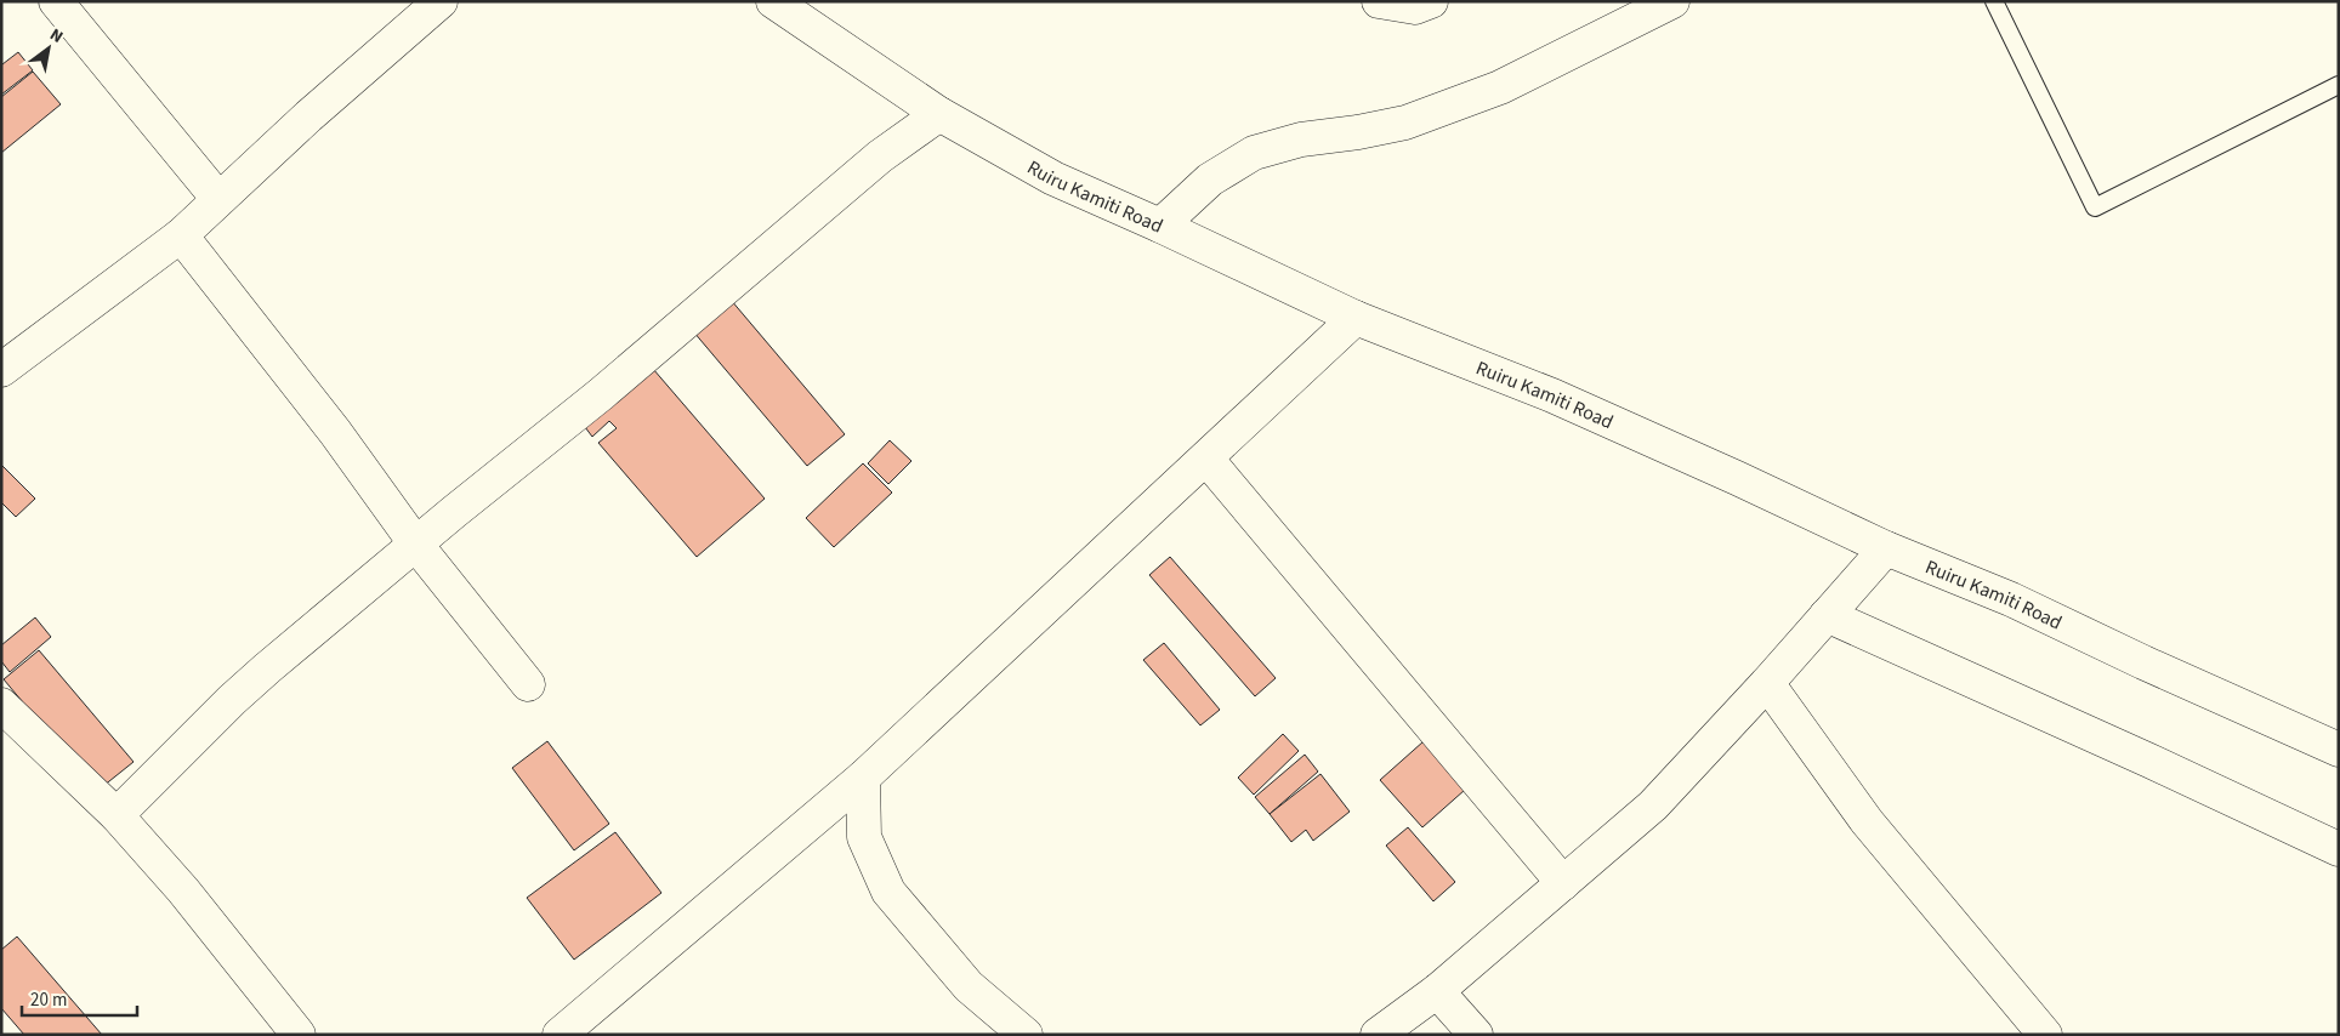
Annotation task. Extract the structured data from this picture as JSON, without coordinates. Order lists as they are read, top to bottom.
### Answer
{
  "streets": {
    "street": ["Ruiru Kamiti Road"]
  },
  "scale_bar": "20 m",
  "north": "top right"
}
